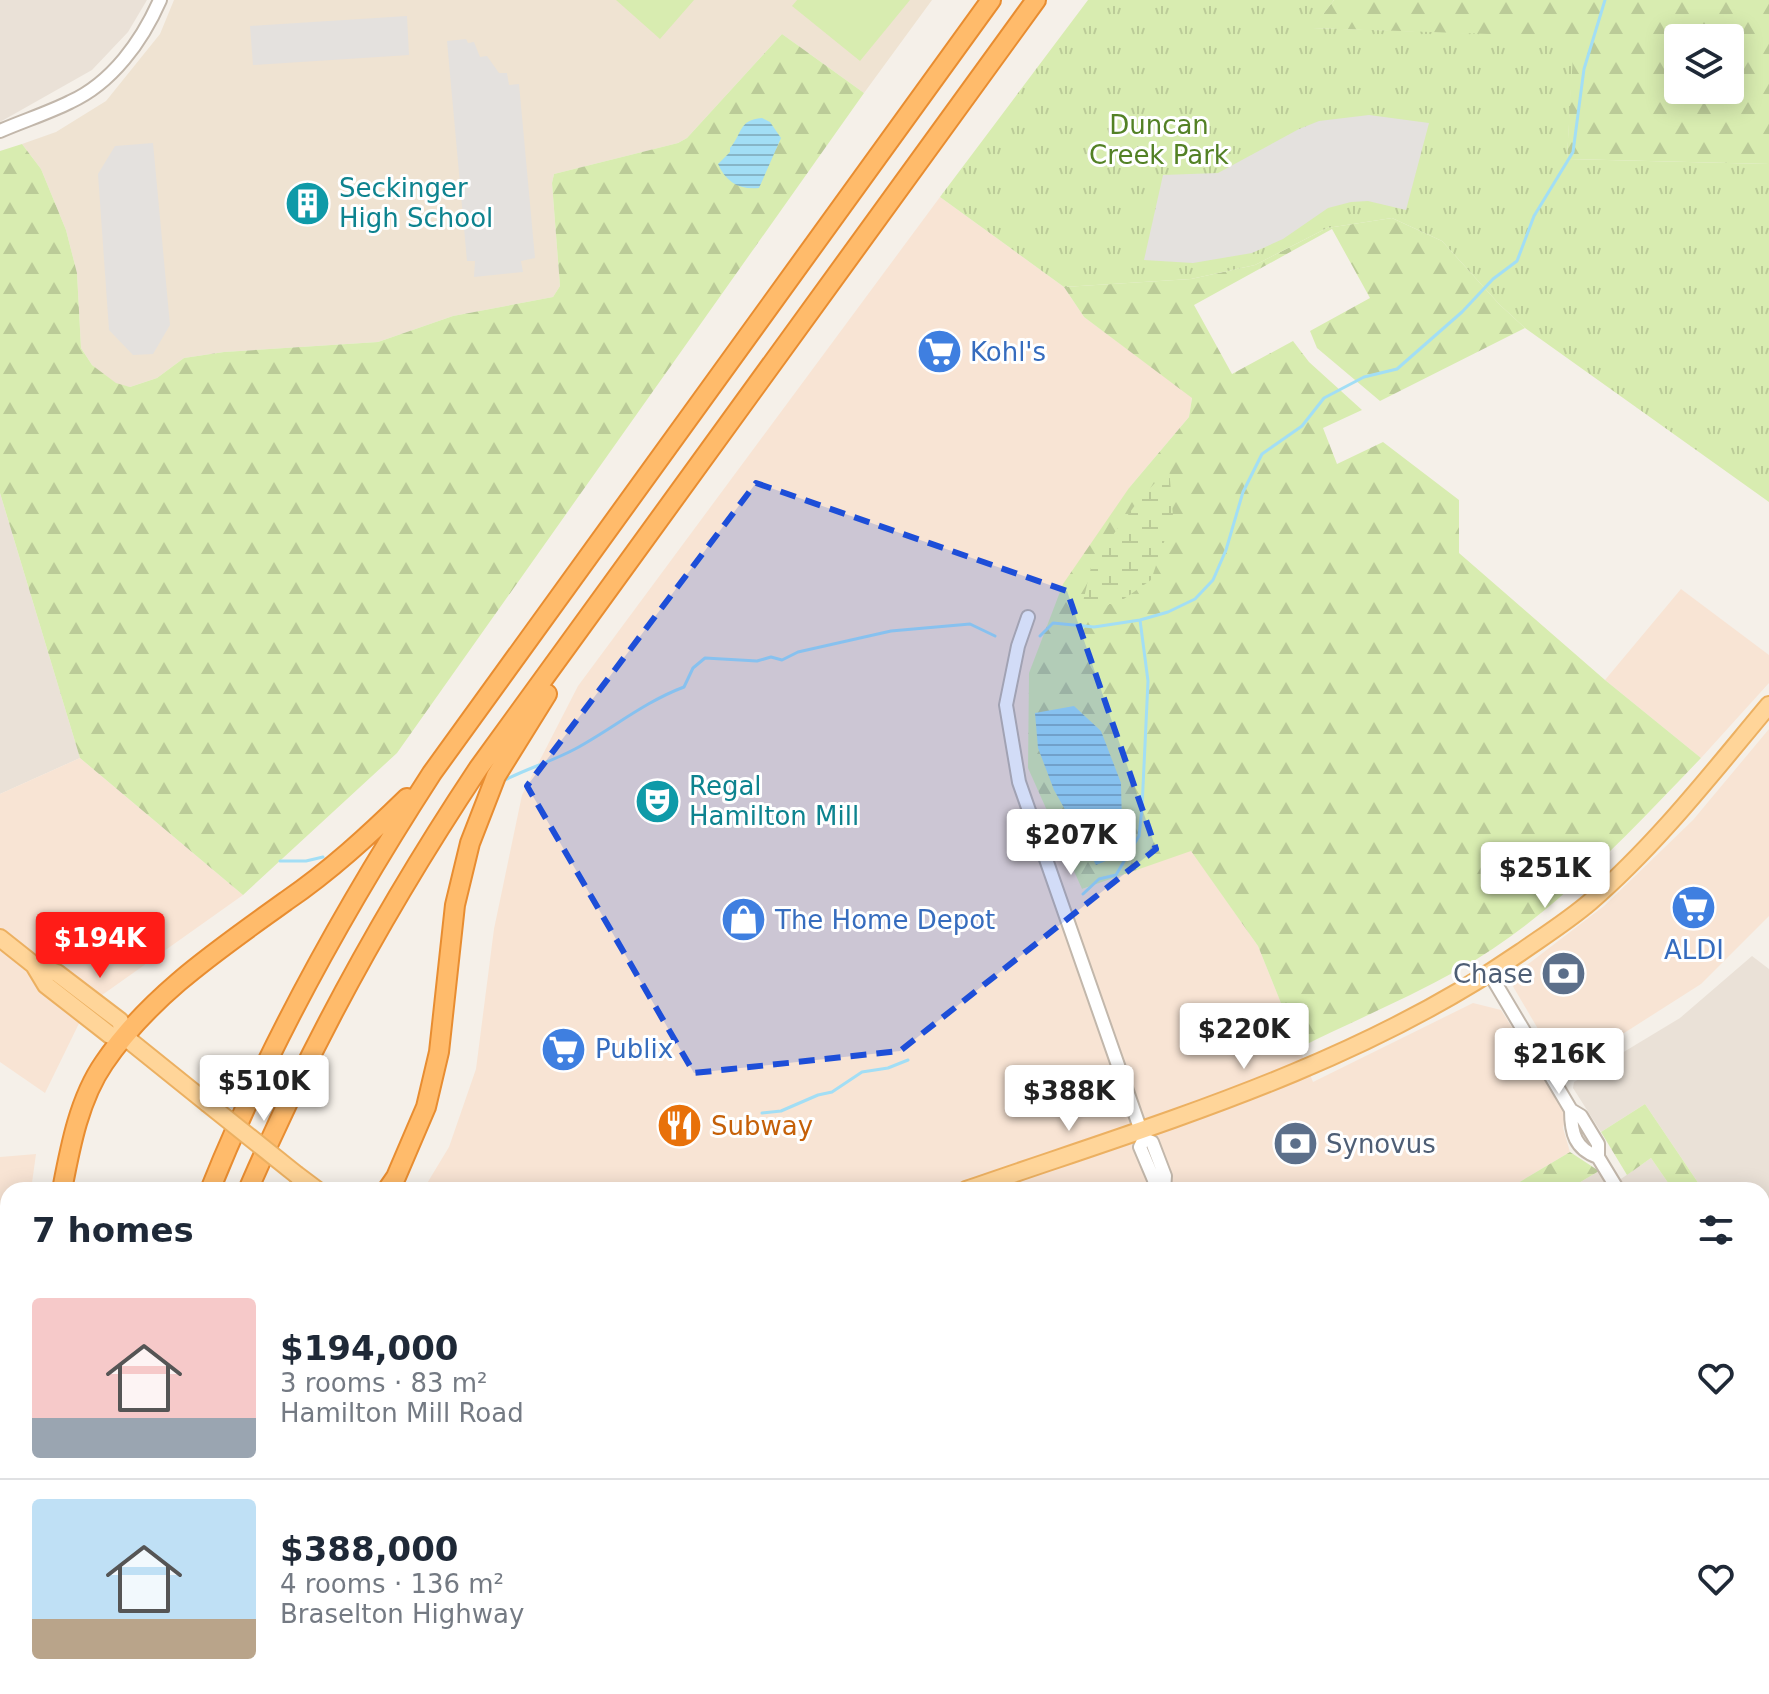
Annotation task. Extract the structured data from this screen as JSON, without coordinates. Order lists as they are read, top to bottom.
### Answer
{
  "parks": ["Duncan Creek Park"],
  "places": {
    "building": ["Seckinger High School"],
    "supermarket": ["Kohl's", "ALDI", "Publix"],
    "theatre": ["Regal Hamilton Mill"],
    "shop": ["The Home Depot"],
    "bank": ["Chase", "Synovus"],
    "restaurant": ["Subway"]
  },
  "page": {
    "price": [
      "$207K",
      "$251K",
      "$194K",
      "$220K",
      "$216K",
      "$510K",
      "$388K"
    ],
    "heading": "7 homes",
    "list": [
      {
        "name": "$194,000",
        "note": "3 rooms · 83 m² · Hamilton Mill Road"
      },
      {
        "name": "$388,000",
        "note": "4 rooms · 136 m² · Braselton Highway"
      }
    ]
  }
}
